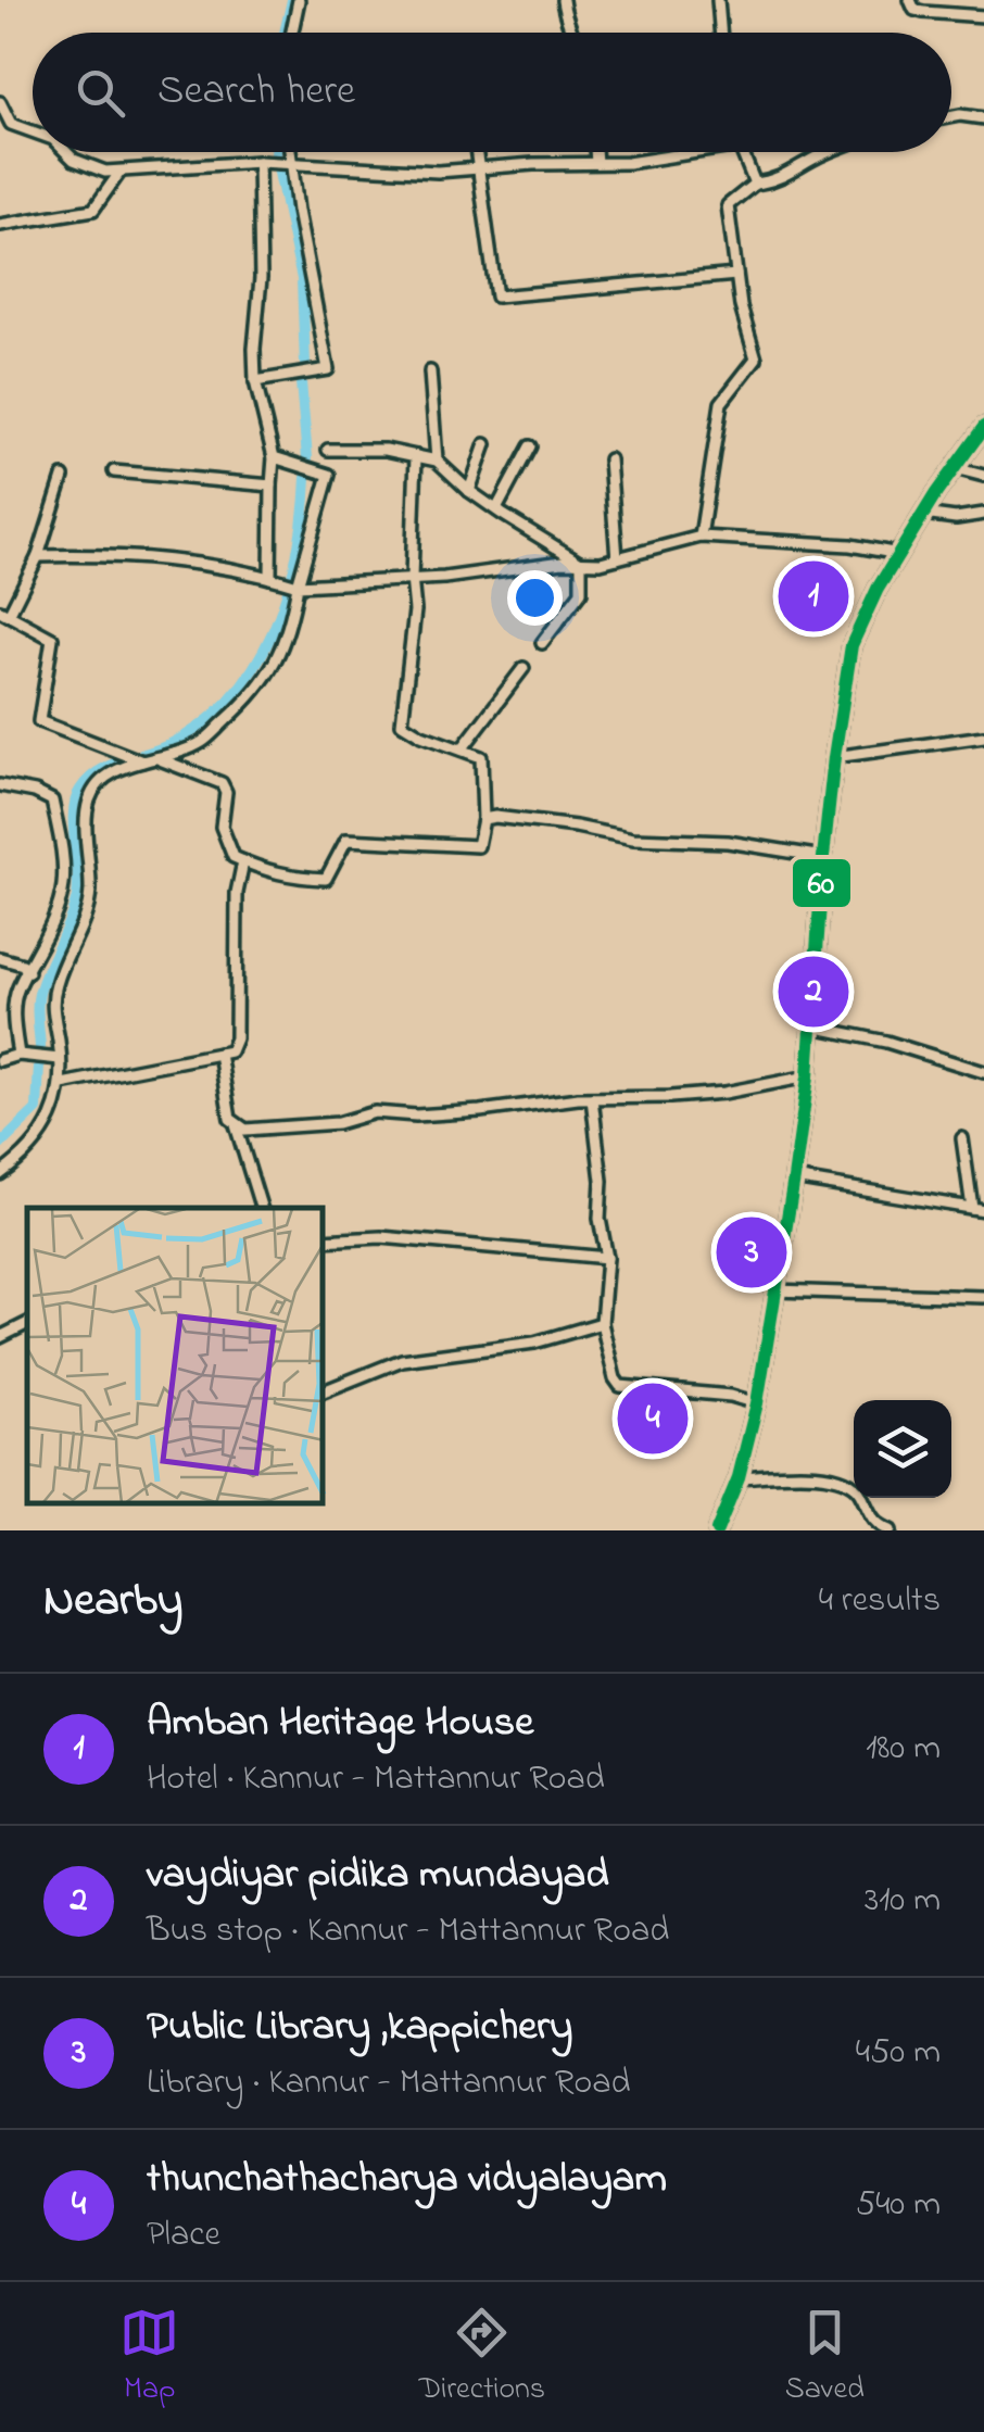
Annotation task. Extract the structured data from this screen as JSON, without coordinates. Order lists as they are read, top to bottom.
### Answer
{
  "lines": ["transit line 60"],
  "page": {
    "search": "Search here",
    "pins": [
      "1",
      "2",
      "3",
      "4"
    ],
    "heading": ["Nearby", "4 results"],
    "list": [
      {
        "mark": "1",
        "name": "Amban Heritage House",
        "note": "Hotel · Kannur - Mattannur Road",
        "value": "180 m"
      },
      {
        "mark": "2",
        "name": "vaydiyar pidika mundayad",
        "note": "Bus stop · Kannur - Mattannur Road",
        "value": "310 m"
      },
      {
        "mark": "3",
        "name": "Public Library ,kappichery",
        "note": "Library · Kannur - Mattannur Road",
        "value": "450 m"
      },
      {
        "mark": "4",
        "name": "thunchathacharya vidyalayam",
        "note": "Place",
        "value": "540 m"
      }
    ],
    "nav": ["Map", "Directions", "Saved"]
  }
}
